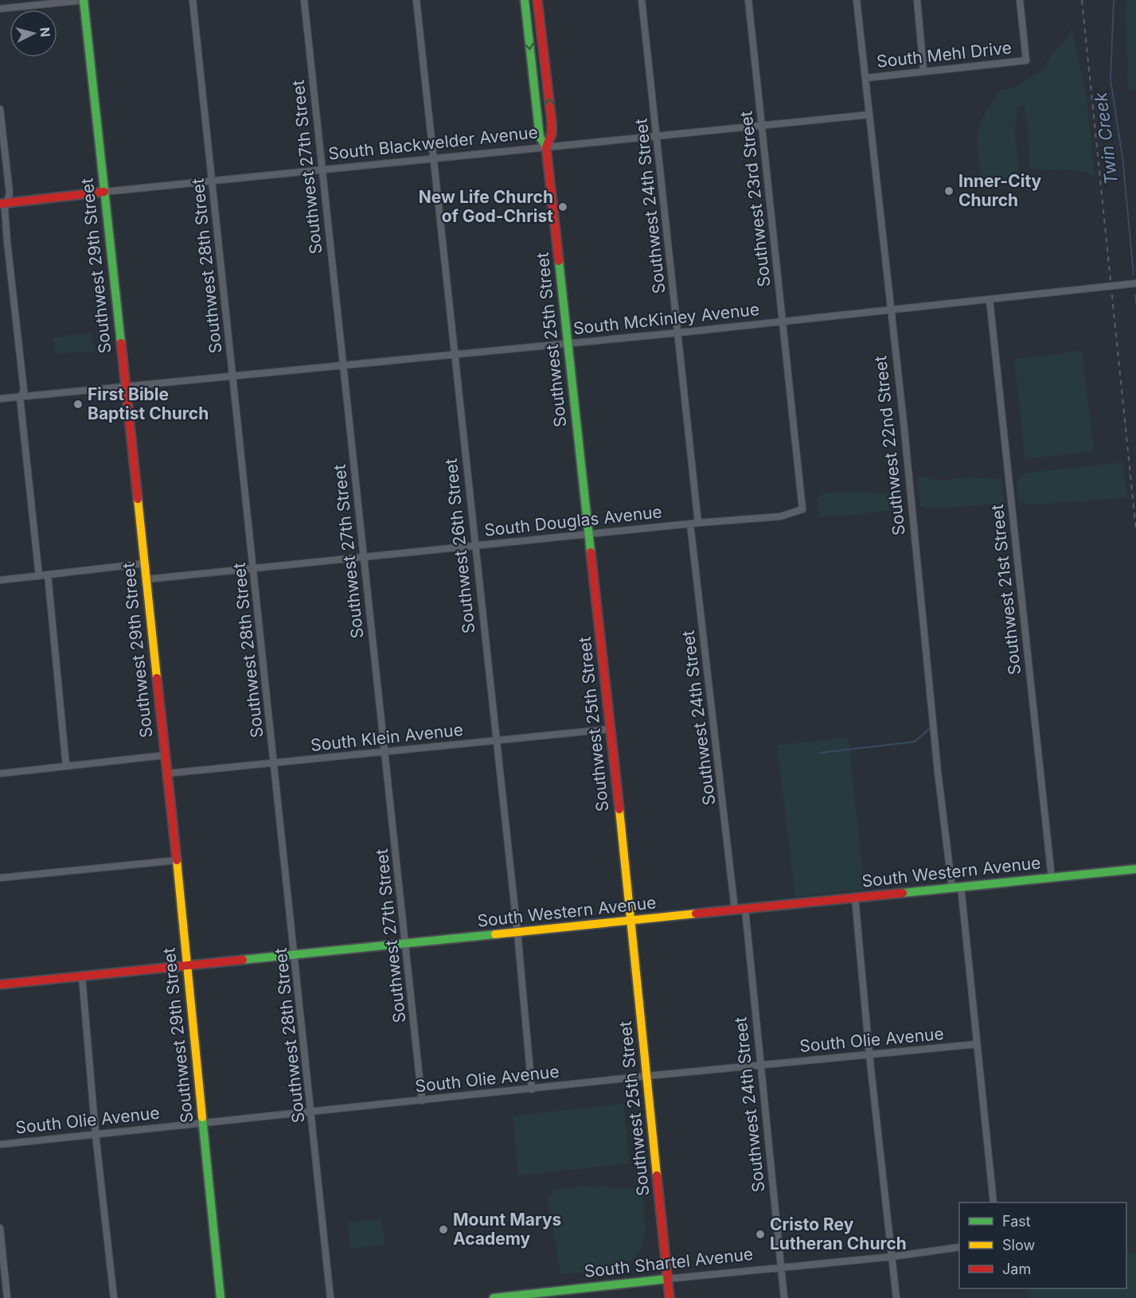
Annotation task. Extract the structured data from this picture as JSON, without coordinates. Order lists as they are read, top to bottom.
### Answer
{
  "streets": {
    "main road": [
      "South Blackwelder Avenue",
      "Southwest 29th Street",
      "Southwest 25th Street",
      "South Western Avenue",
      "South Shartel Avenue"
    ],
    "street": [
      "South Mehl Drive",
      "Southwest 27th Street",
      "Southwest 23rd Street",
      "Southwest 24th Street",
      "Southwest 28th Street",
      "South McKinley Avenue",
      "Southwest 22nd Street",
      "South Douglas Avenue",
      "Southwest 26th Street",
      "Southwest 21st Street",
      "South Klein Avenue",
      "South Olie Avenue"
    ]
  },
  "crossings": [
    ["South Mehl Drive", "Southwest 22nd Street"],
    ["South Blackwelder Avenue", "Southwest 27th Street"],
    ["South Blackwelder Avenue", "Southwest 23rd Street"],
    ["South Blackwelder Avenue", "Southwest 24th Street"],
    ["South Blackwelder Avenue", "Southwest 29th Street"],
    ["South Blackwelder Avenue", "Southwest 28th Street"],
    ["South Blackwelder Avenue", "Southwest 25th Street"],
    ["South Blackwelder Avenue", "Southwest 22nd Street"],
    ["South Blackwelder Avenue", "Southwest 26th Street"],
    ["Southwest 27th Street", "South McKinley Avenue"],
    ["Southwest 27th Street", "South Douglas Avenue"],
    ["Southwest 27th Street", "South Klein Avenue"],
    ["Southwest 27th Street", "South Western Avenue"],
    ["Southwest 27th Street", "South Olie Avenue"],
    ["Southwest 23rd Street", "South McKinley Avenue"],
    ["Southwest 23rd Street", "South Douglas Avenue"],
    ["Southwest 24th Street", "South McKinley Avenue"],
    ["Southwest 24th Street", "South Douglas Avenue"],
    ["Southwest 24th Street", "South Western Avenue"],
    ["Southwest 24th Street", "South Olie Avenue"],
    ["Southwest 24th Street", "South Shartel Avenue"],
    ["Southwest 29th Street", "South McKinley Avenue"],
    ["Southwest 29th Street", "South Douglas Avenue"],
    ["Southwest 29th Street", "South Klein Avenue"],
    ["Southwest 29th Street", "South Western Avenue"],
    ["Southwest 29th Street", "South Olie Avenue"],
    ["Southwest 28th Street", "South McKinley Avenue"],
    ["Southwest 28th Street", "South Douglas Avenue"],
    ["Southwest 28th Street", "South Klein Avenue"],
    ["Southwest 28th Street", "South Western Avenue"],
    ["Southwest 28th Street", "South Olie Avenue"],
    ["South McKinley Avenue", "Southwest 25th Street"],
    ["South McKinley Avenue", "Southwest 22nd Street"],
    ["South McKinley Avenue", "Southwest 26th Street"],
    ["South McKinley Avenue", "Southwest 21st Street"],
    ["Southwest 25th Street", "South Douglas Avenue"],
    ["Southwest 25th Street", "South Klein Avenue"],
    ["Southwest 25th Street", "South Western Avenue"],
    ["Southwest 25th Street", "South Olie Avenue"],
    ["Southwest 25th Street", "South Shartel Avenue"],
    ["Southwest 22nd Street", "South Western Avenue"],
    ["Southwest 22nd Street", "South Olie Avenue"],
    ["South Douglas Avenue", "Southwest 26th Street"],
    ["Southwest 26th Street", "South Klein Avenue"],
    ["Southwest 26th Street", "South Western Avenue"],
    ["Southwest 26th Street", "South Olie Avenue"],
    ["Southwest 21st Street", "South Western Avenue"]
  ],
  "water": ["Twin Creek"],
  "places": [
    "Inner-City Church",
    "New Life Church of God-Christ",
    "First Bible Baptist Church",
    "Mount Marys Academy",
    "Cristo Rey Lutheran Church"
  ],
  "legend": ["Fast", "Slow", "Jam"],
  "north": "right"
}
